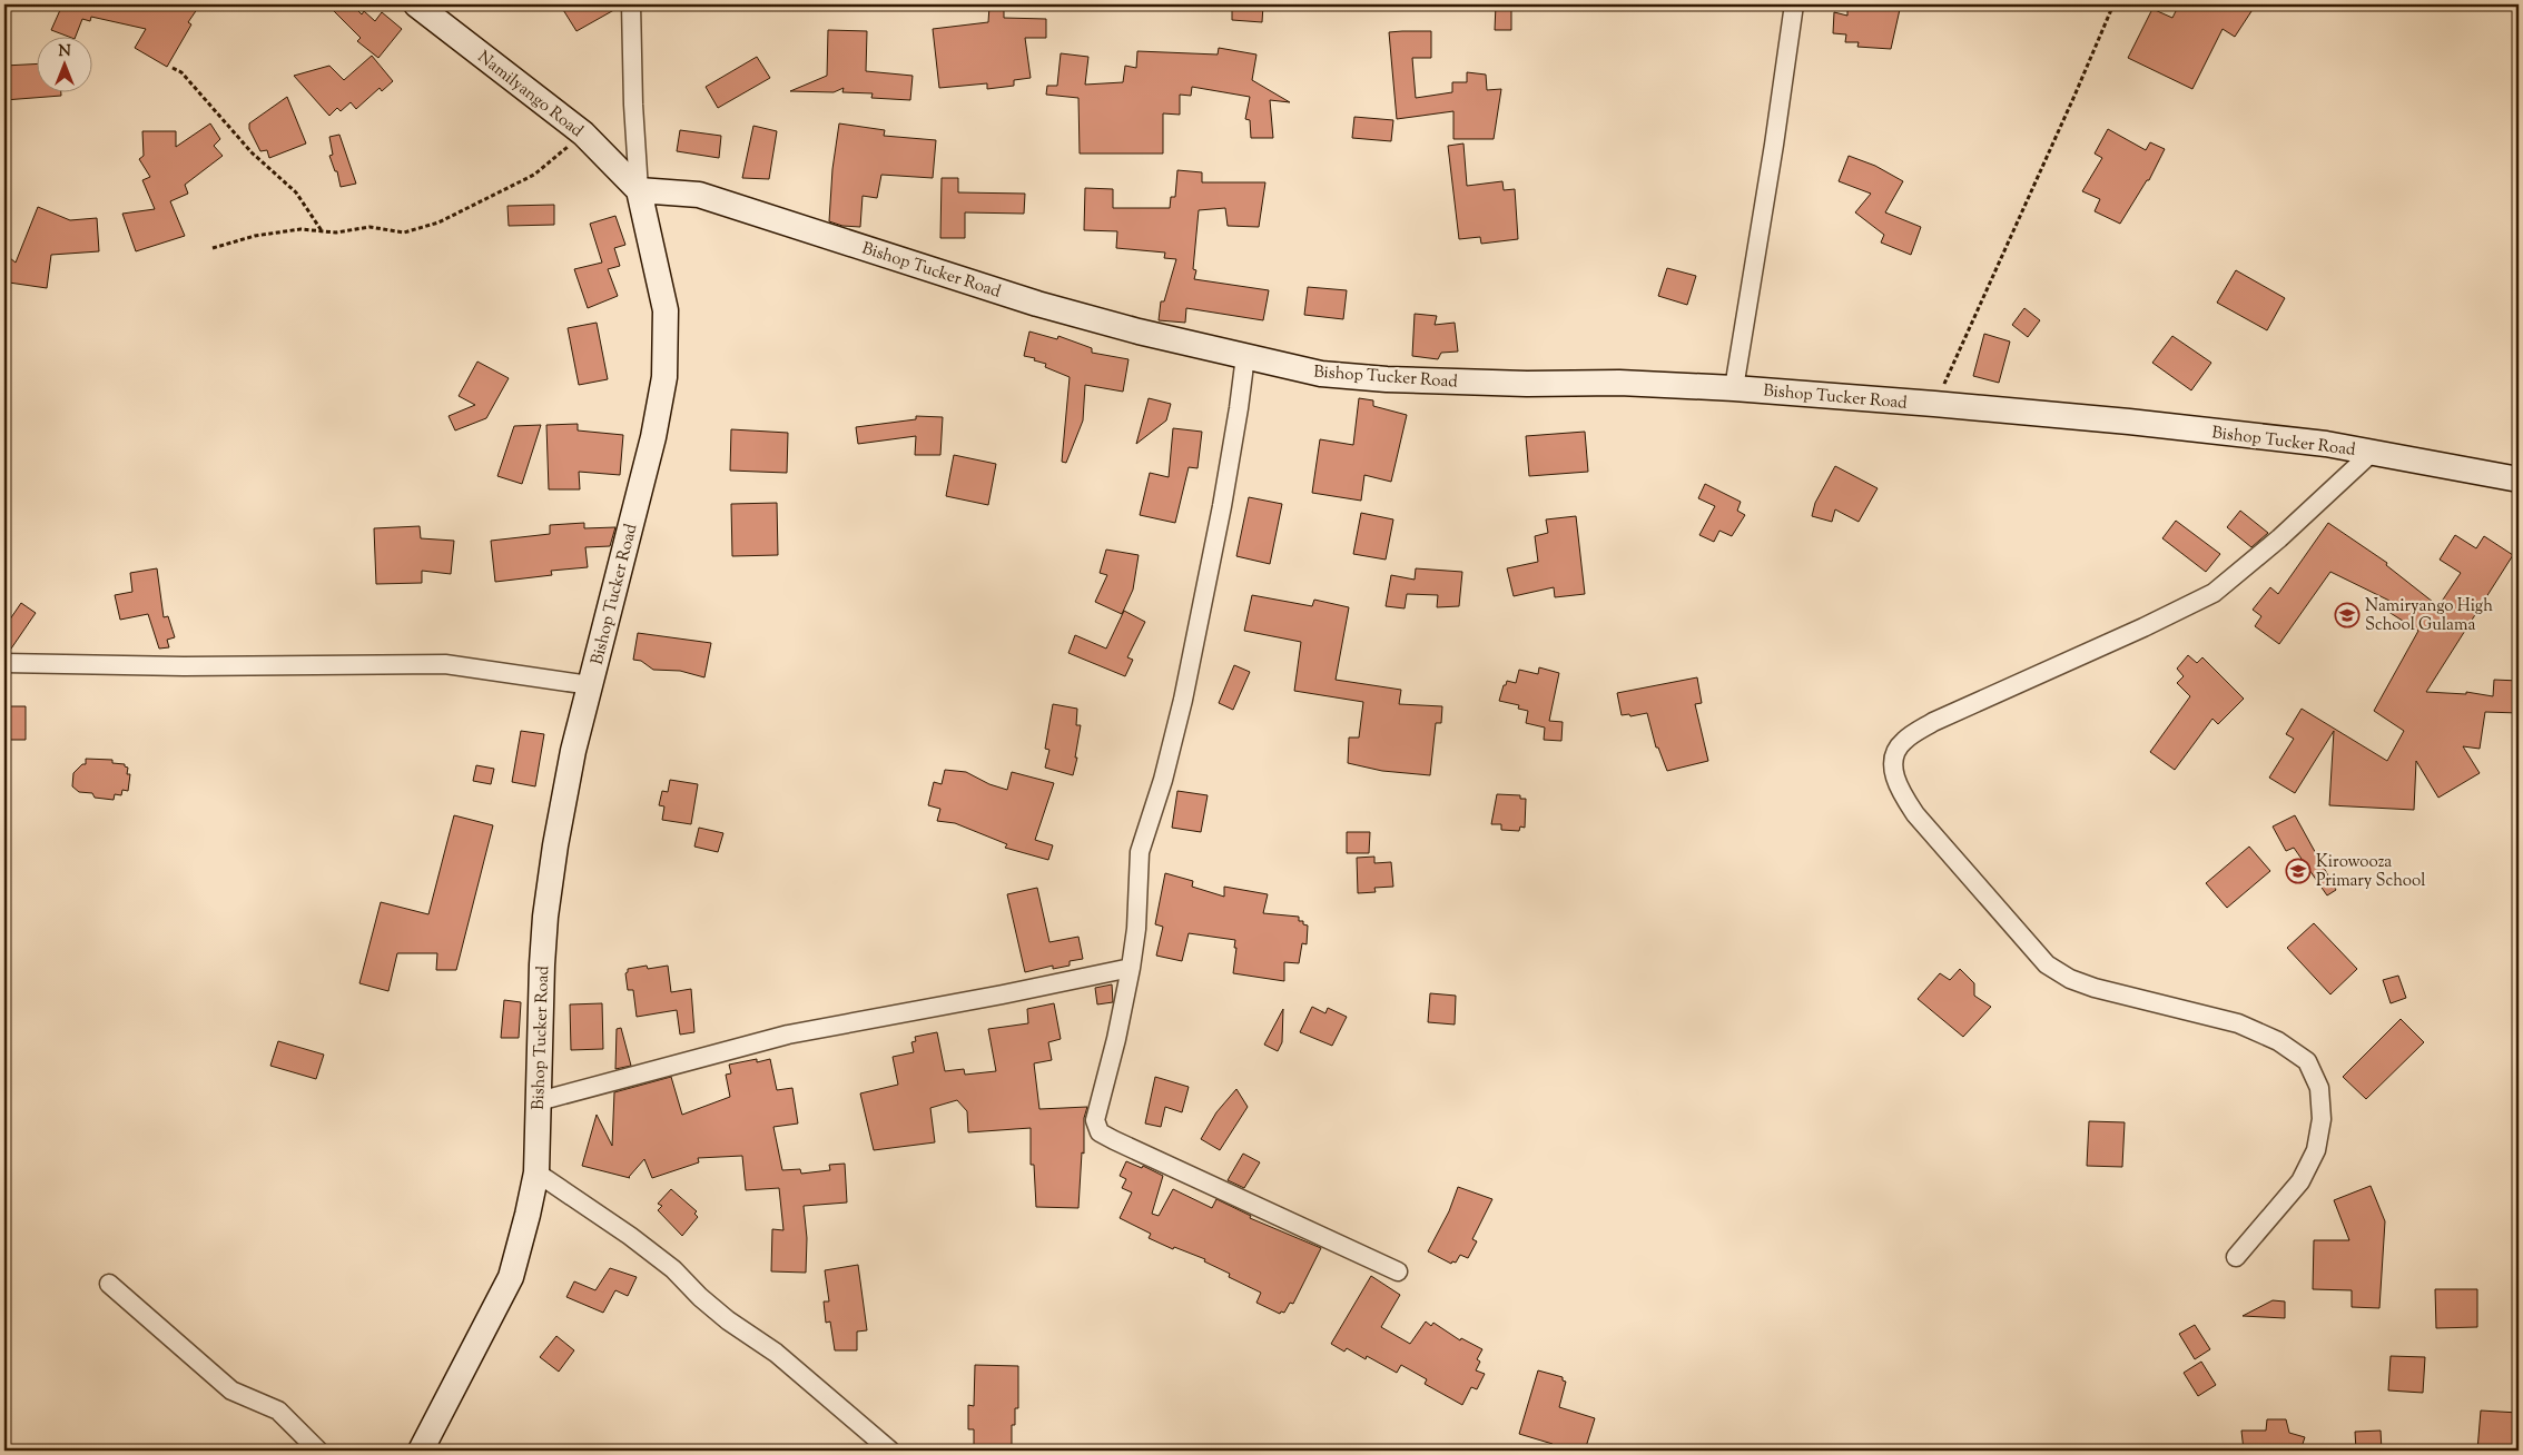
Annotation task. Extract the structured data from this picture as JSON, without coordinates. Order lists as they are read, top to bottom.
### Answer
{
  "streets": {
    "main road": ["Namilyango Road", "Bishop Tucker Road"]
  },
  "crossings": [
    ["Namilyango Road", "Bishop Tucker Road"]
  ],
  "places": {
    "school or university": ["Namiryango High School Gulama", "Kirowooza Primary School"]
  },
  "north": "top"
}
